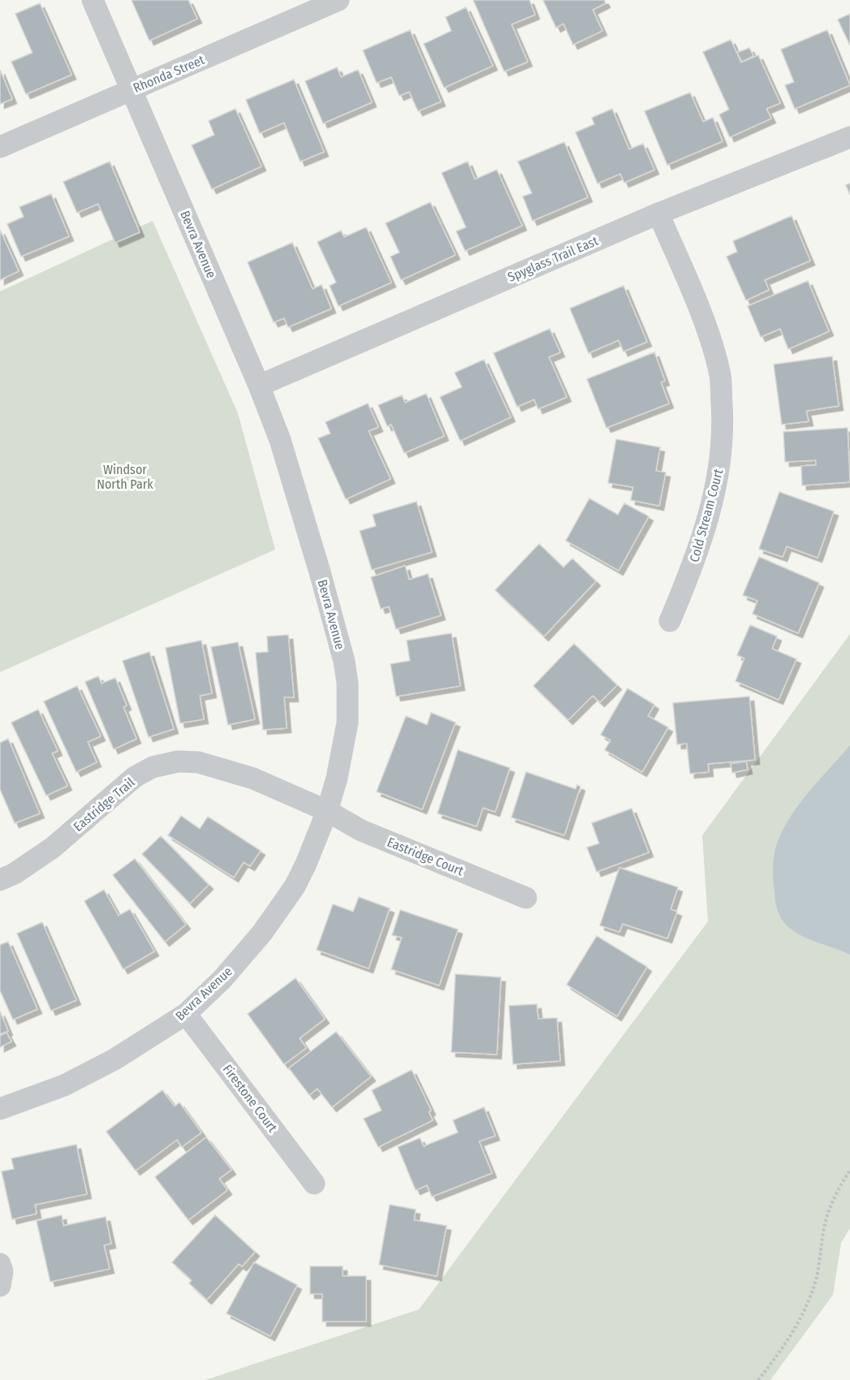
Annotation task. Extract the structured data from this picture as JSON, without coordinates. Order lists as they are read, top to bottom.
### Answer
{
  "streets": {
    "street": [
      "Rhonda Street",
      "Bevra Avenue",
      "Spyglass Trail East",
      "Cold Stream Court",
      "Eastridge Trail",
      "Eastridge Court",
      "Firestone Court"
    ]
  },
  "crossings": [
    ["Rhonda Street", "Bevra Avenue"],
    ["Bevra Avenue", "Spyglass Trail East"],
    ["Bevra Avenue", "Eastridge Trail"],
    ["Bevra Avenue", "Eastridge Court"],
    ["Bevra Avenue", "Firestone Court"],
    ["Spyglass Trail East", "Cold Stream Court"],
    ["Eastridge Trail", "Eastridge Court"]
  ],
  "parks": ["Windsor North Park"]
}
